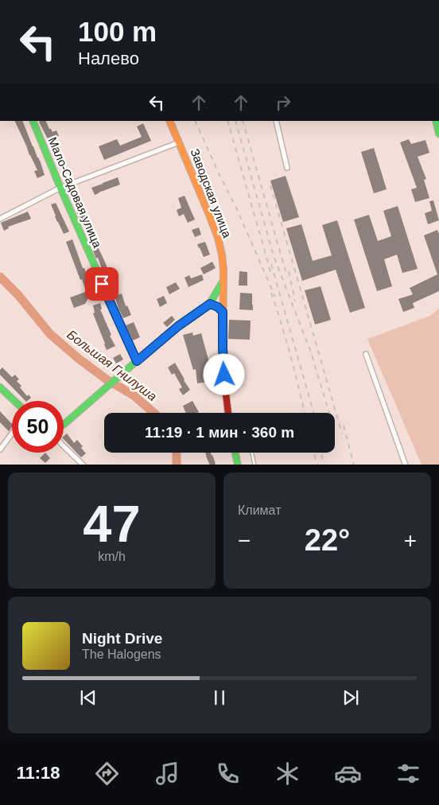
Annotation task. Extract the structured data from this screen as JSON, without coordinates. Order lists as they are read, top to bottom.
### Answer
{
  "streets": {
    "main road": ["Мало-Садовая улица", "Заводская улица"]
  },
  "water": ["Большая Гнилуша"],
  "page": {
    "turn": ["100 m", "Налево"],
    "limit": "50",
    "trip": "11:19 · 1 мин · 360 m",
    "tile": [
      ["47", "km/h"],
      "Климат"
    ],
    "heat": ["−", "22°", "+"],
    "song": ["Night Drive", "The Halogens"],
    "tabs": "11:18"
  }
}
